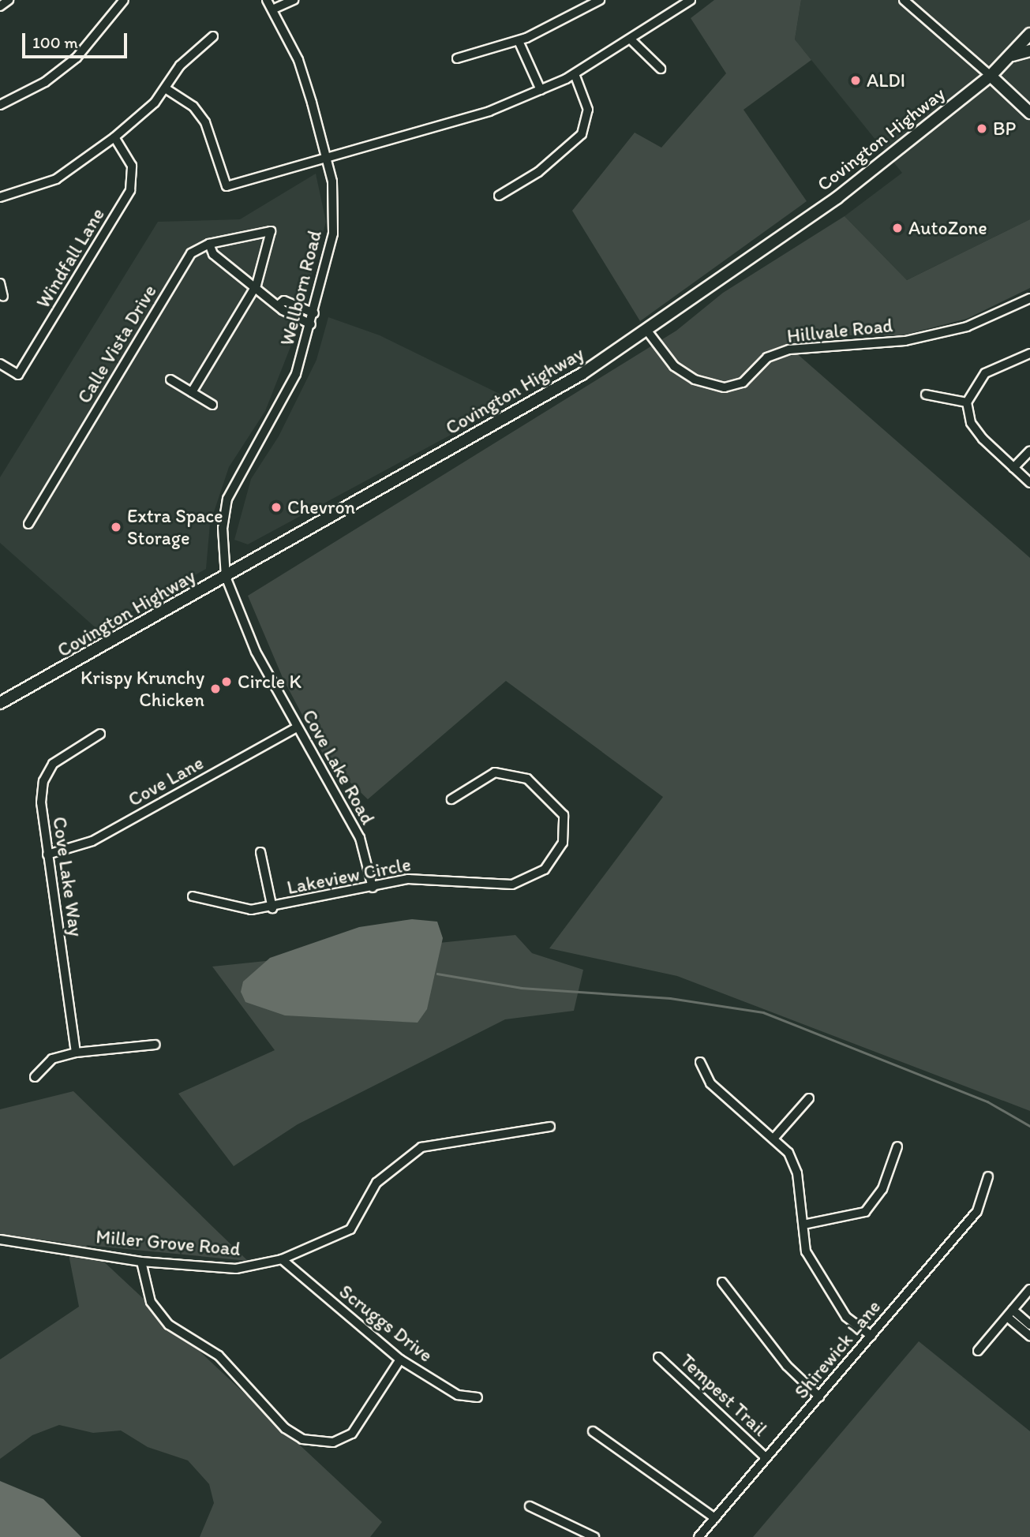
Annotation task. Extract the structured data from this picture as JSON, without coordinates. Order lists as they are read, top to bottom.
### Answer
{
  "streets": {
    "main road": ["Covington Highway"],
    "street": [
      "Windfall Lane",
      "Wellborn Road",
      "Hillvale Road",
      "Calle Vista Drive",
      "Cove Lake Road",
      "Cove Lane",
      "Lakeview Circle",
      "Cove Lake Way",
      "Miller Grove Road",
      "Scruggs Drive",
      "Shirewick Lane",
      "Tempest Trail"
    ]
  },
  "crossings": [
    ["Covington Highway", "Wellborn Road"],
    ["Covington Highway", "Hillvale Road"],
    ["Covington Highway", "Cove Lake Road"],
    ["Wellborn Road", "Cove Lake Road"],
    ["Cove Lake Road", "Cove Lane"],
    ["Cove Lake Road", "Lakeview Circle"],
    ["Cove Lane", "Cove Lake Way"],
    ["Miller Grove Road", "Scruggs Drive"],
    ["Shirewick Lane", "Tempest Trail"]
  ],
  "places": [
    "ALDI",
    "BP",
    "AutoZone",
    "Chevron",
    "Extra Space Storage",
    "Circle K",
    "Krispy Krunchy Chicken"
  ],
  "scale_bar": "100 m"
}
